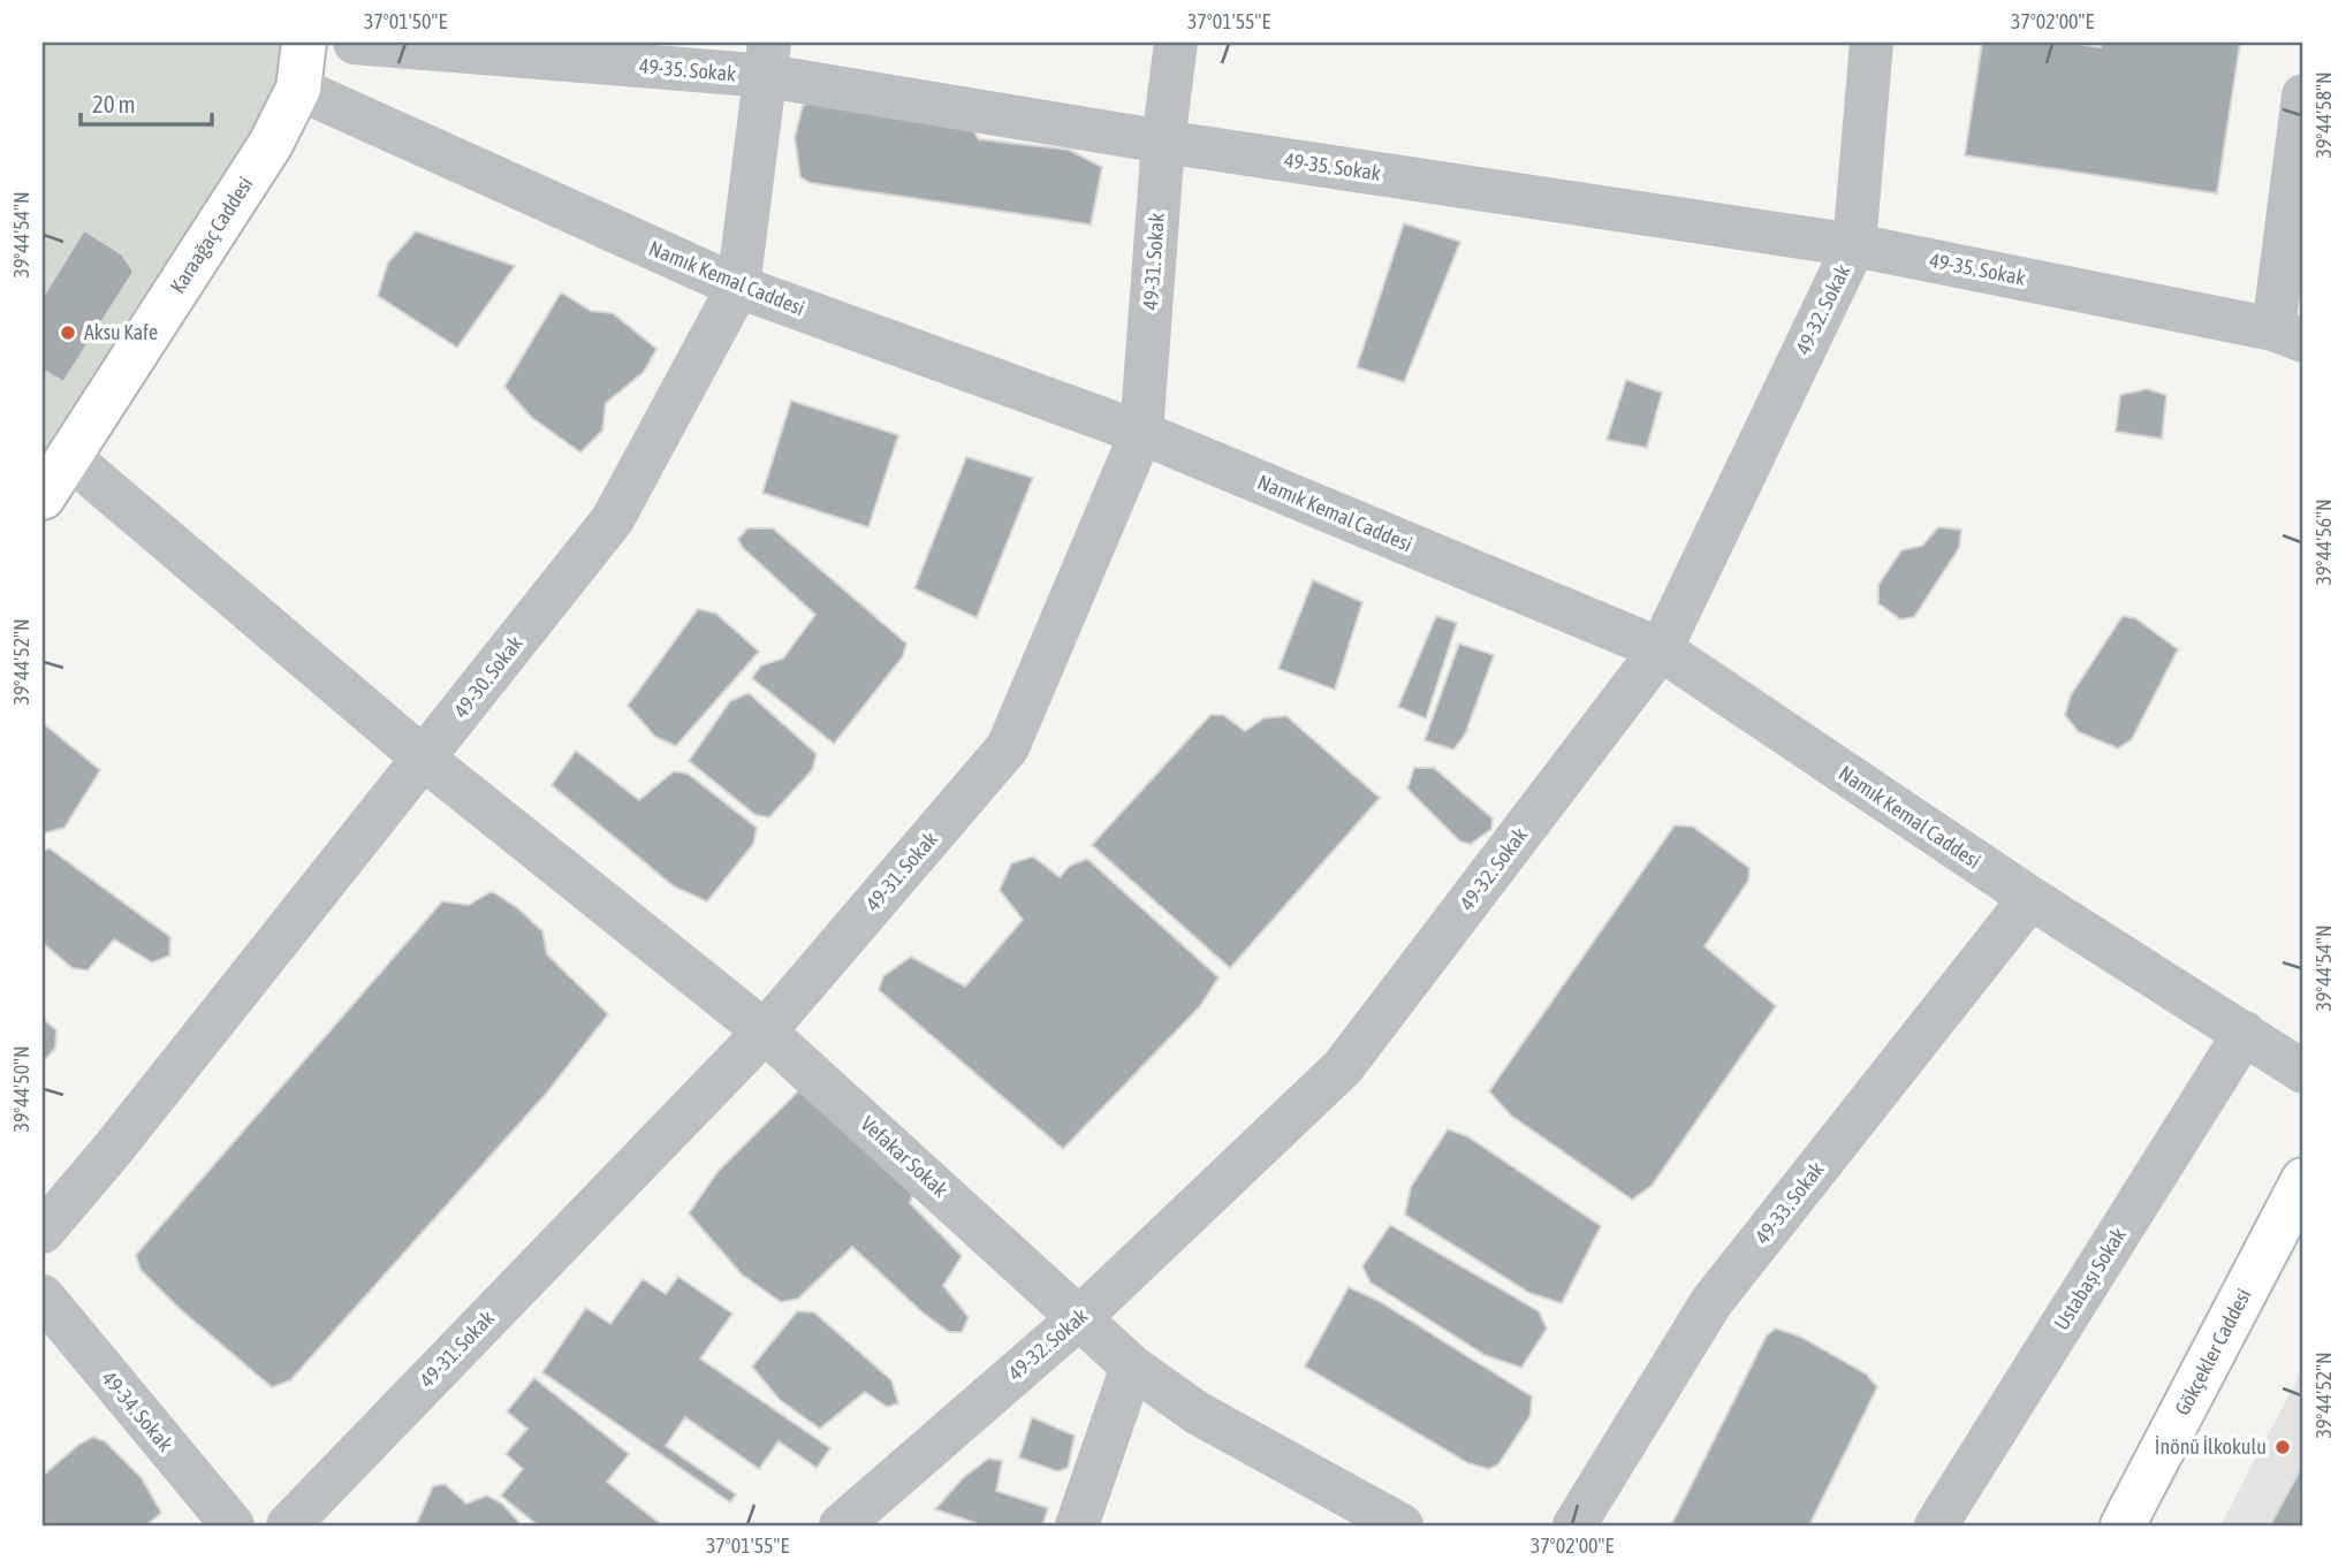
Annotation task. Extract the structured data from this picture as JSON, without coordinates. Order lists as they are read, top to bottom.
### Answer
{
  "streets": {
    "main road": ["Karaağaç Caddesi", "Gökçekler Caddesi"],
    "street": [
      "49-35. Sokak",
      "49-31. Sokak",
      "Namık Kemal Caddesi",
      "49-32. Sokak",
      "49-30. Sokak",
      "Vefakar Sokak",
      "49-33. Sokak",
      "Ustabaşı Sokak",
      "49-34. Sokak"
    ]
  },
  "crossings": [
    ["49-35. Sokak", "49-31. Sokak"],
    ["49-35. Sokak", "49-32. Sokak"],
    ["49-35. Sokak", "49-30. Sokak"],
    ["Karaağaç Caddesi", "Namık Kemal Caddesi"],
    ["Karaağaç Caddesi", "Vefakar Sokak"],
    ["49-31. Sokak", "Namık Kemal Caddesi"],
    ["49-31. Sokak", "Vefakar Sokak"],
    ["Namık Kemal Caddesi", "49-32. Sokak"],
    ["Namık Kemal Caddesi", "49-30. Sokak"],
    ["Namık Kemal Caddesi", "49-33. Sokak"],
    ["Namık Kemal Caddesi", "Ustabaşı Sokak"],
    ["49-32. Sokak", "Vefakar Sokak"],
    ["49-30. Sokak", "Vefakar Sokak"]
  ],
  "places": ["Aksu Kafe", "İnönü İlkokulu"],
  "scale_bar": "20 m",
  "coordinates": [
    "37°01'50\"E",
    "37°01'55\"E",
    "37°02'00\"E",
    "39°44'58\"N",
    "39°44'54\"N",
    "39°44'56\"N",
    "39°44'52\"N",
    "39°44'50\"N"
  ]
}
